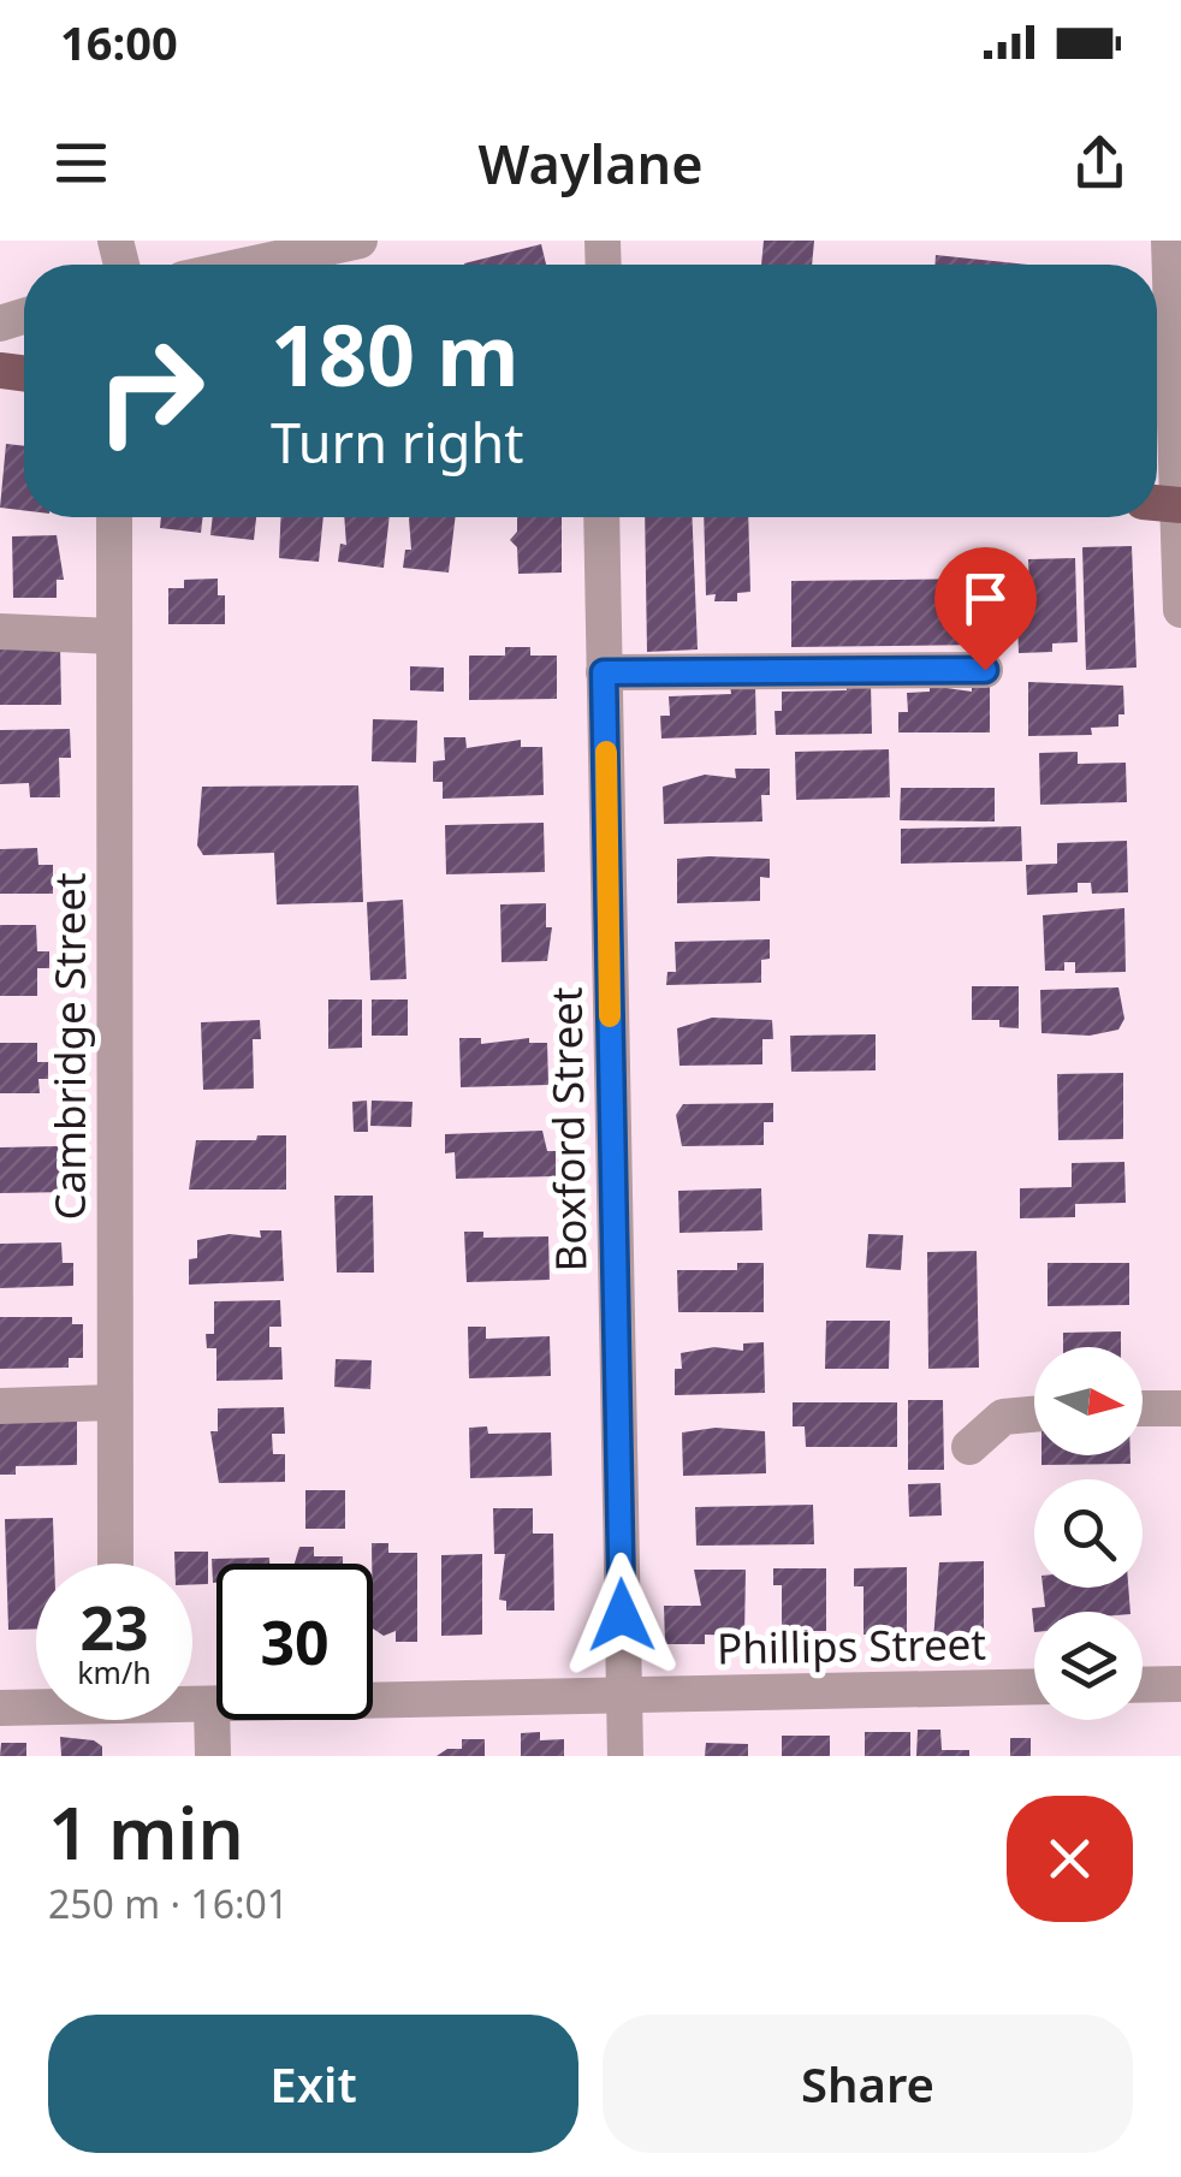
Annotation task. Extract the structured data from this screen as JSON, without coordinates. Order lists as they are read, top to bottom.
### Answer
{
  "streets": {
    "street": ["Cambridge Street", "Boxford Street", "Phillips Street"]
  },
  "crossings": [
    ["Boxford Street", "Phillips Street"]
  ],
  "north": "right",
  "page": {
    "status": "16:00",
    "header": "Waylane",
    "turn": ["180 m", "Turn right"],
    "speed": "23 km/h",
    "limit": "30",
    "heading": ["1 min", "250 m · 16:01"],
    "buttons": ["Exit", "Share"]
  }
}
